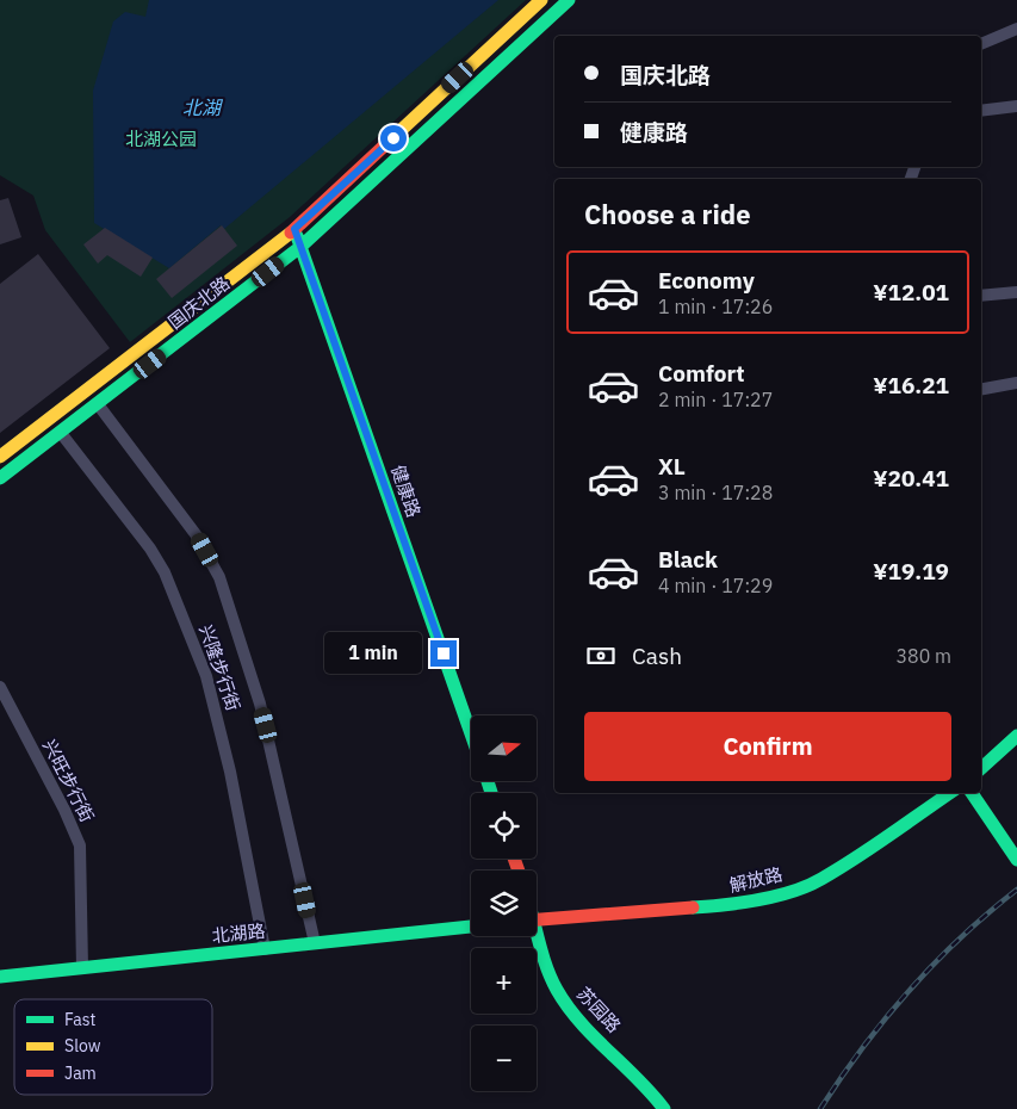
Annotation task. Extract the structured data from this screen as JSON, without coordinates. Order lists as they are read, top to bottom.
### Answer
{
  "streets": {
    "street": [
      "国庆北路",
      "健康路",
      "兴隆步行街",
      "兴旺步行街",
      "解放路",
      "北湖路",
      "苏园路"
    ]
  },
  "crossings": [
    ["国庆北路", "健康路"],
    ["国庆北路", "兴隆步行街"],
    ["兴隆步行街", "北湖路"],
    ["兴旺步行街", "北湖路"]
  ],
  "water": ["北湖"],
  "parks": ["北湖公园"],
  "legend": ["Fast", "Slow", "Jam"],
  "north": "right",
  "page": {
    "banner": ["国庆北路", "健康路"],
    "heading": "Choose a ride",
    "list": [
      {
        "name": "Economy",
        "note": "1 min · 17:26",
        "value": "¥12.01"
      },
      {
        "name": "Comfort",
        "note": "2 min · 17:27",
        "value": "¥16.21"
      },
      {
        "name": "XL",
        "note": "3 min · 17:28",
        "value": "¥20.41"
      },
      {
        "name": "Black",
        "note": "4 min · 17:29",
        "value": "¥19.19"
      }
    ],
    "pay": ["Cash", "380 m"],
    "bubble": "1 min",
    "buttons": "Confirm",
    "map_buttons": ["+", "−"]
  }
}
